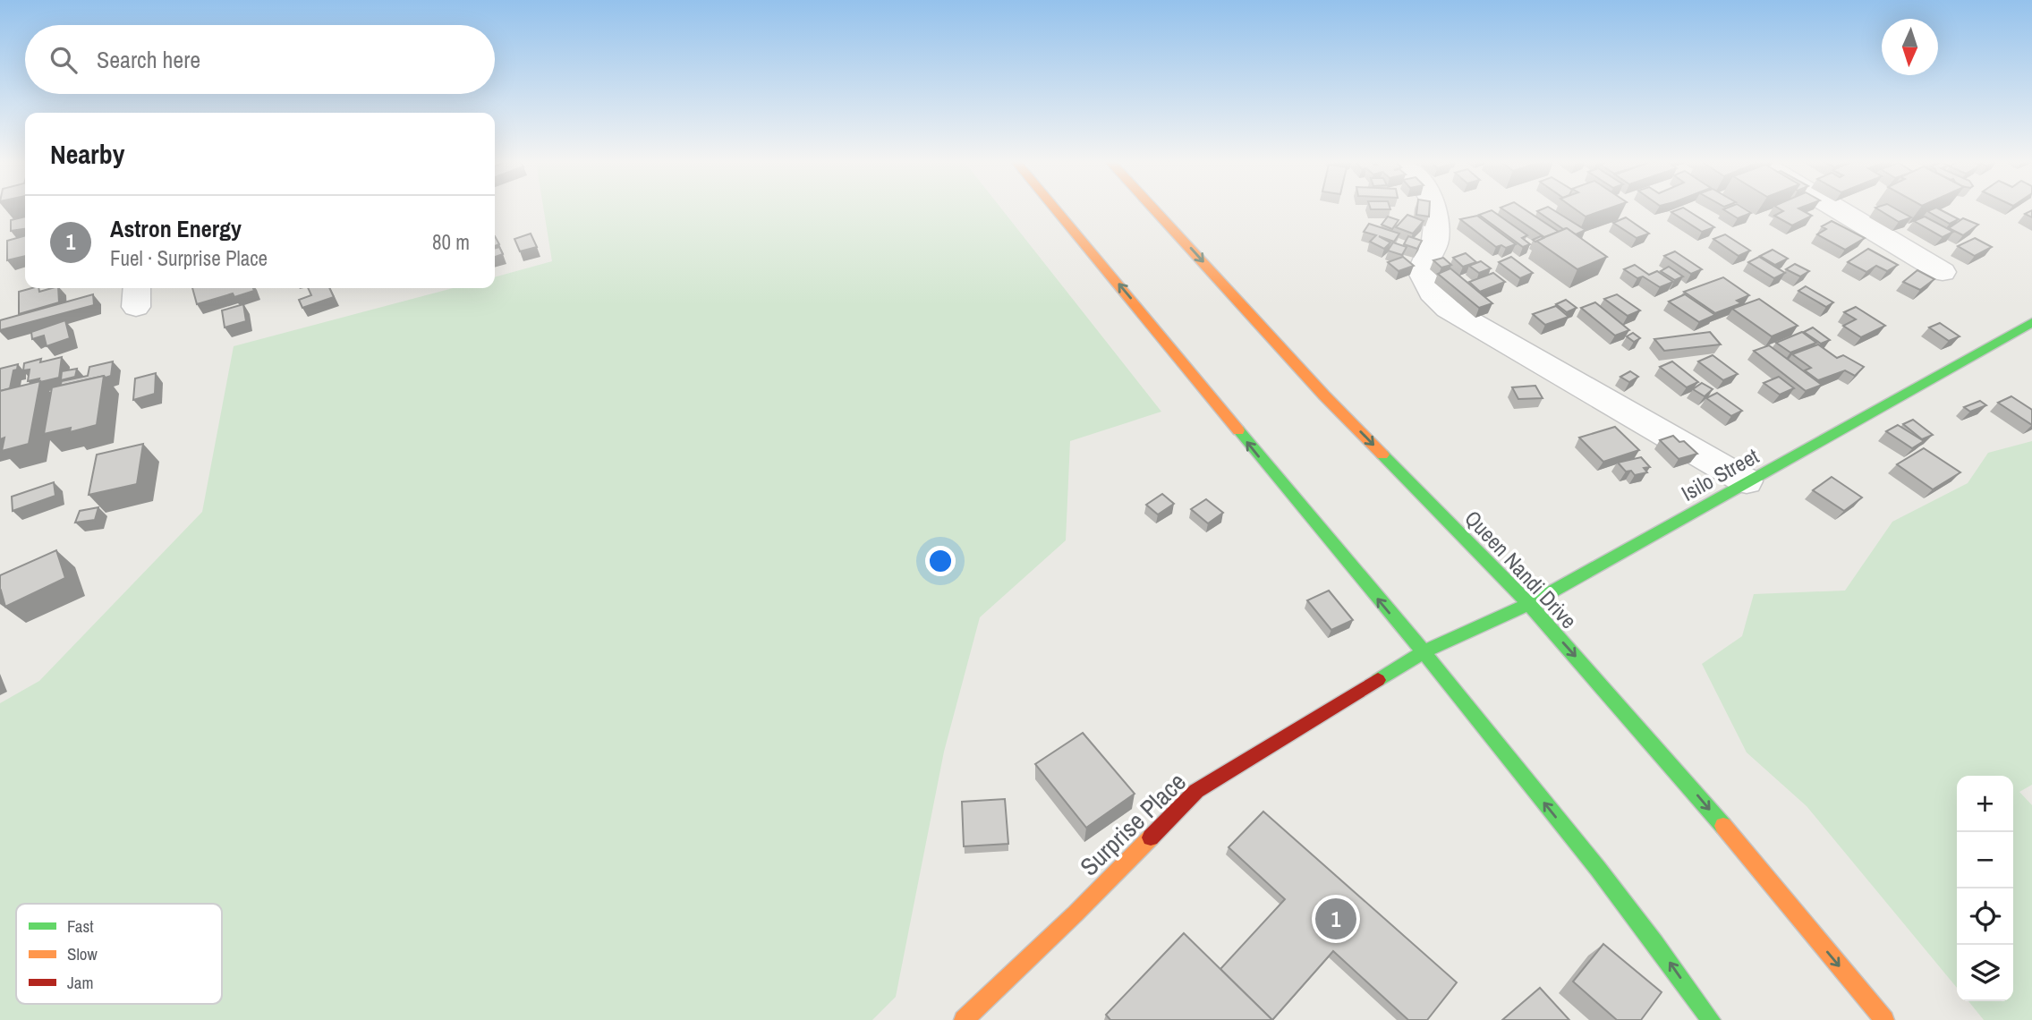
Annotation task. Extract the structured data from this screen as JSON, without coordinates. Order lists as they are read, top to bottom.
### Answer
{
  "streets": {
    "main road": ["Isilo Street", "Queen Nandi Drive", "Surprise Place"]
  },
  "crossings": [
    ["Isilo Street", "Queen Nandi Drive"],
    ["Isilo Street", "Surprise Place"]
  ],
  "legend": ["Fast", "Slow", "Jam"],
  "north": "bottom",
  "page": {
    "search": "Search here",
    "heading": "Nearby",
    "list": [
      {
        "mark": "1",
        "name": "Astron Energy",
        "note": "Fuel · Surprise Place",
        "value": "80 m"
      }
    ],
    "map_buttons": ["+", "−"],
    "pins": "1"
  }
}
